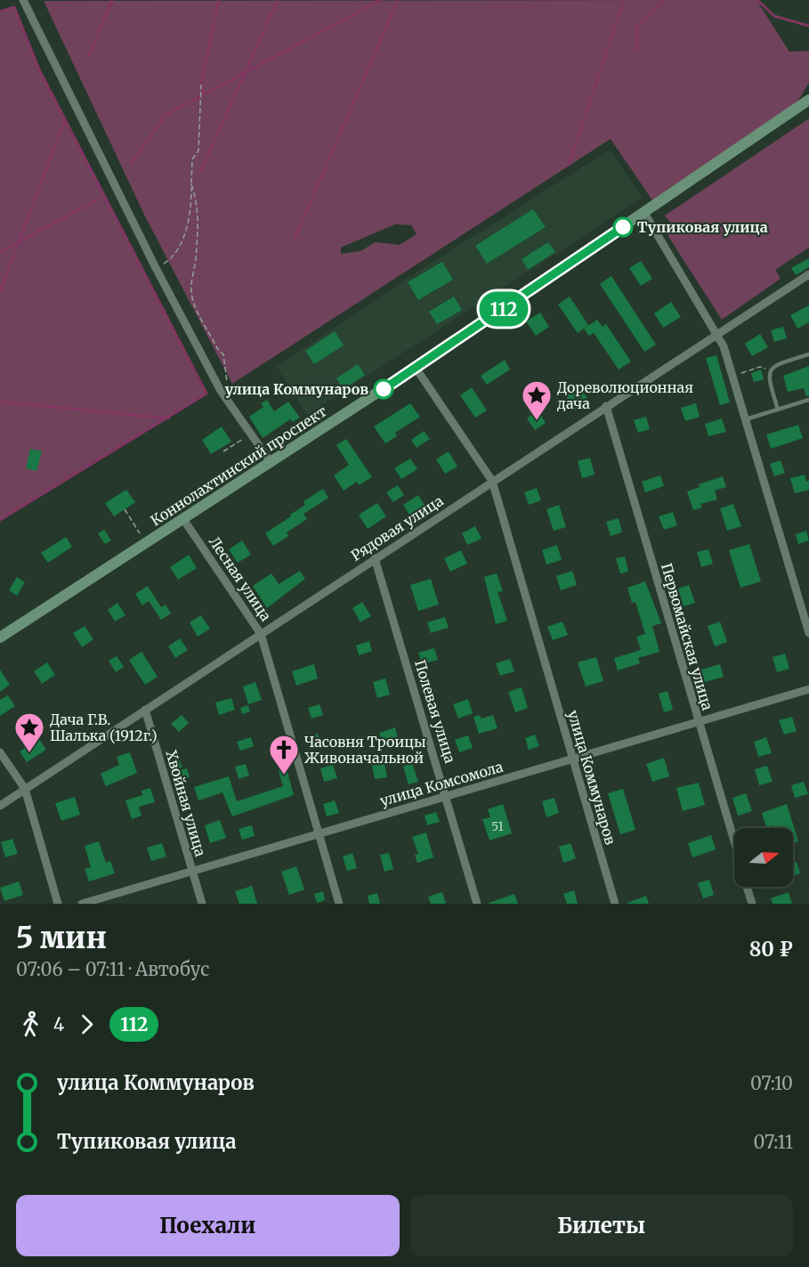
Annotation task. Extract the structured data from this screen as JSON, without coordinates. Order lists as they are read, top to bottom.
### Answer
{
  "streets": {
    "main road": ["Коннолахтинский проспект"],
    "street": [
      "Рядовая улица",
      "Лесная улица",
      "Первомайская улица",
      "Полевая улица",
      "улица Коммунаров",
      "улица Комсомола",
      "Хвойная улица"
    ]
  },
  "crossings": [
    ["Коннолахтинский проспект", "Лесная улица"],
    ["Коннолахтинский проспект", "улица Коммунаров"],
    ["Рядовая улица", "Лесная улица"],
    ["Рядовая улица", "Первомайская улица"],
    ["Рядовая улица", "Полевая улица"],
    ["Рядовая улица", "улица Коммунаров"],
    ["Рядовая улица", "Хвойная улица"],
    ["Лесная улица", "улица Комсомола"],
    ["Первомайская улица", "улица Комсомола"],
    ["Полевая улица", "улица Комсомола"],
    ["улица Коммунаров", "улица Комсомола"],
    ["улица Комсомола", "Хвойная улица"]
  ],
  "places": {
    "other": ["Тупиковая улица", "улица Коммунаров"],
    "place": ["Дореволюционная дача", "Дача Г.В. Шалька (1912г.)"],
    "church": ["Часовня Троицы Живоначальной"]
  },
  "lines": ["bus line 112"],
  "house_numbers": ["51"],
  "north": "right",
  "page": {
    "on_map": "112",
    "heading": ["5 мин", "07:06 – 07:11 · Автобус", "80 ₽"],
    "legs": ["4", "112"],
    "list": [
      {
        "name": "улица Коммунаров",
        "value": "07:10"
      },
      {
        "name": "Тупиковая улица",
        "value": "07:11"
      }
    ],
    "buttons": ["Поехали", "Билеты"]
  }
}
